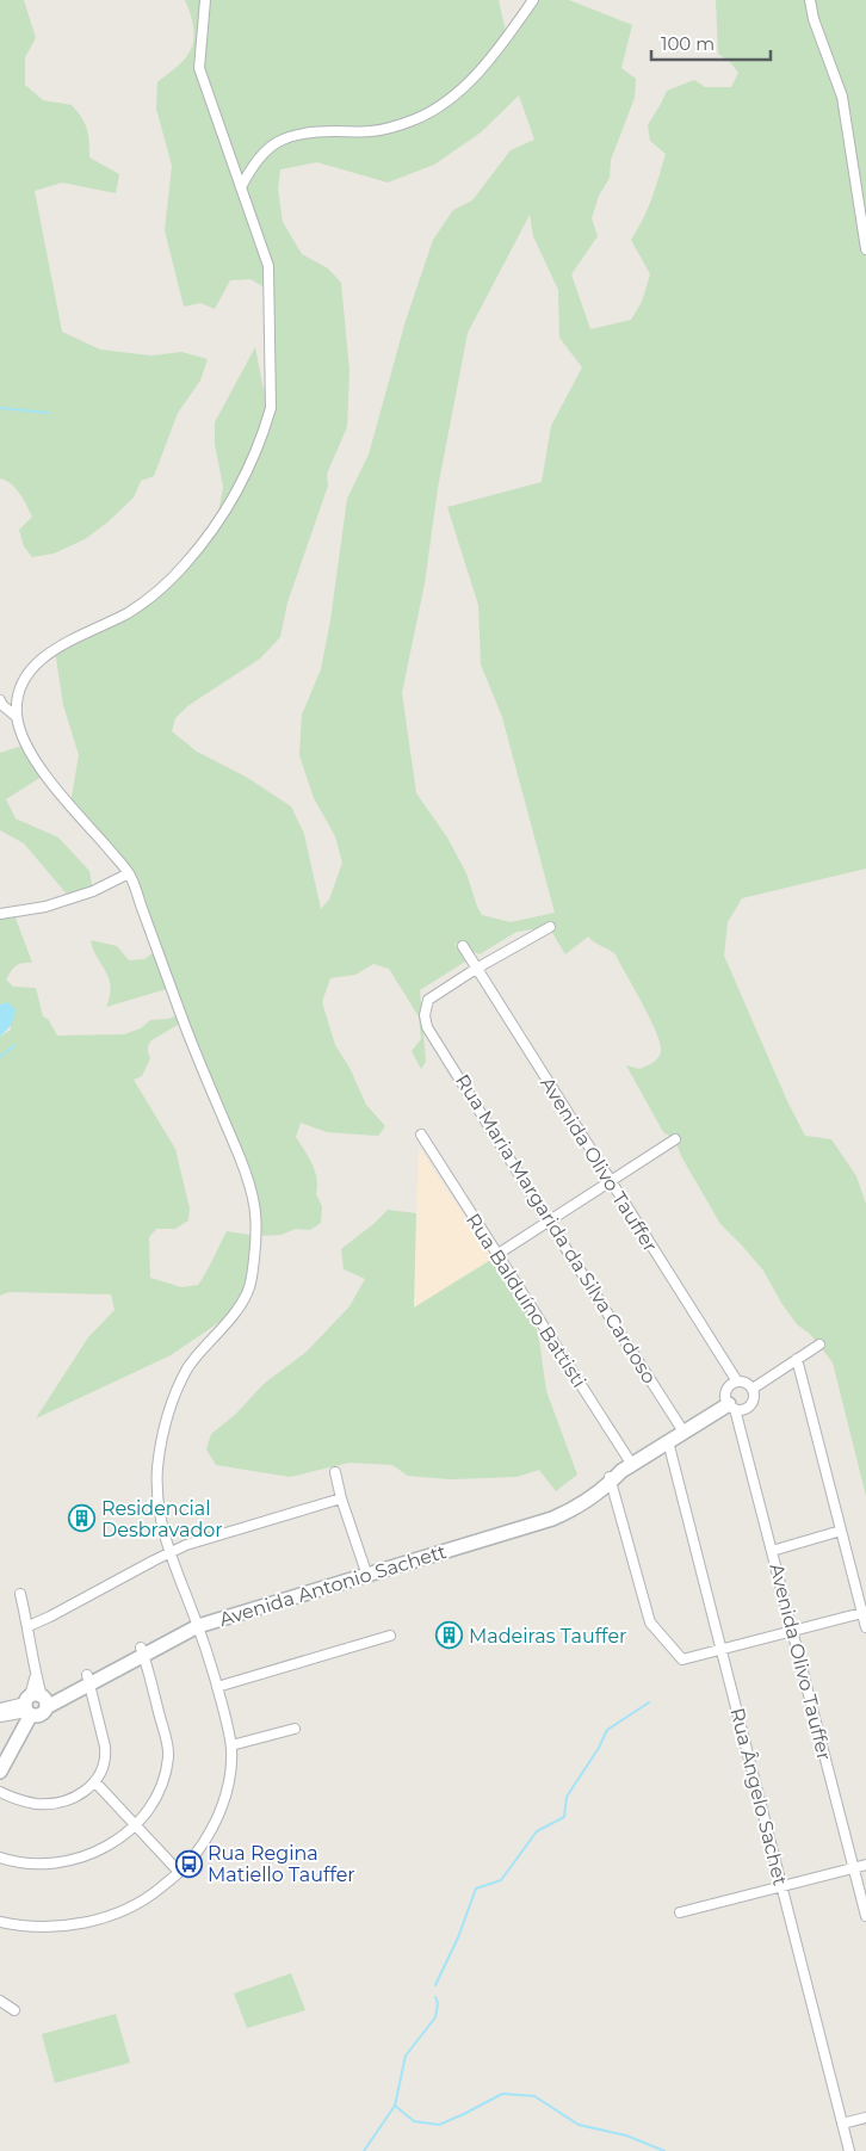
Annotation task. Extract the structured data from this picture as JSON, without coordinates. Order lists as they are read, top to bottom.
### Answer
{
  "streets": {
    "street": [
      "Avenida Olivo Tauffer",
      "Rua Maria Margarida da Silva Cardoso",
      "Rua Balduíno Battisti",
      "Avenida Antonio Sachett",
      "Rua Ângelo Sachet"
    ]
  },
  "crossings": [
    ["Avenida Olivo Tauffer", "Rua Maria Margarida da Silva Cardoso"],
    ["Avenida Olivo Tauffer", "Avenida Antonio Sachett"],
    ["Rua Maria Margarida da Silva Cardoso", "Avenida Antonio Sachett"],
    ["Rua Balduíno Battisti", "Avenida Antonio Sachett"],
    ["Rua Balduíno Battisti", "Rua Ângelo Sachet"],
    ["Avenida Antonio Sachett", "Rua Ângelo Sachet"]
  ],
  "places": {
    "building": ["Residencial Desbravador", "Madeiras Tauffer"],
    "bus stop": ["Rua Regina Matiello Tauffer"]
  },
  "scale_bar": "100 m"
}
